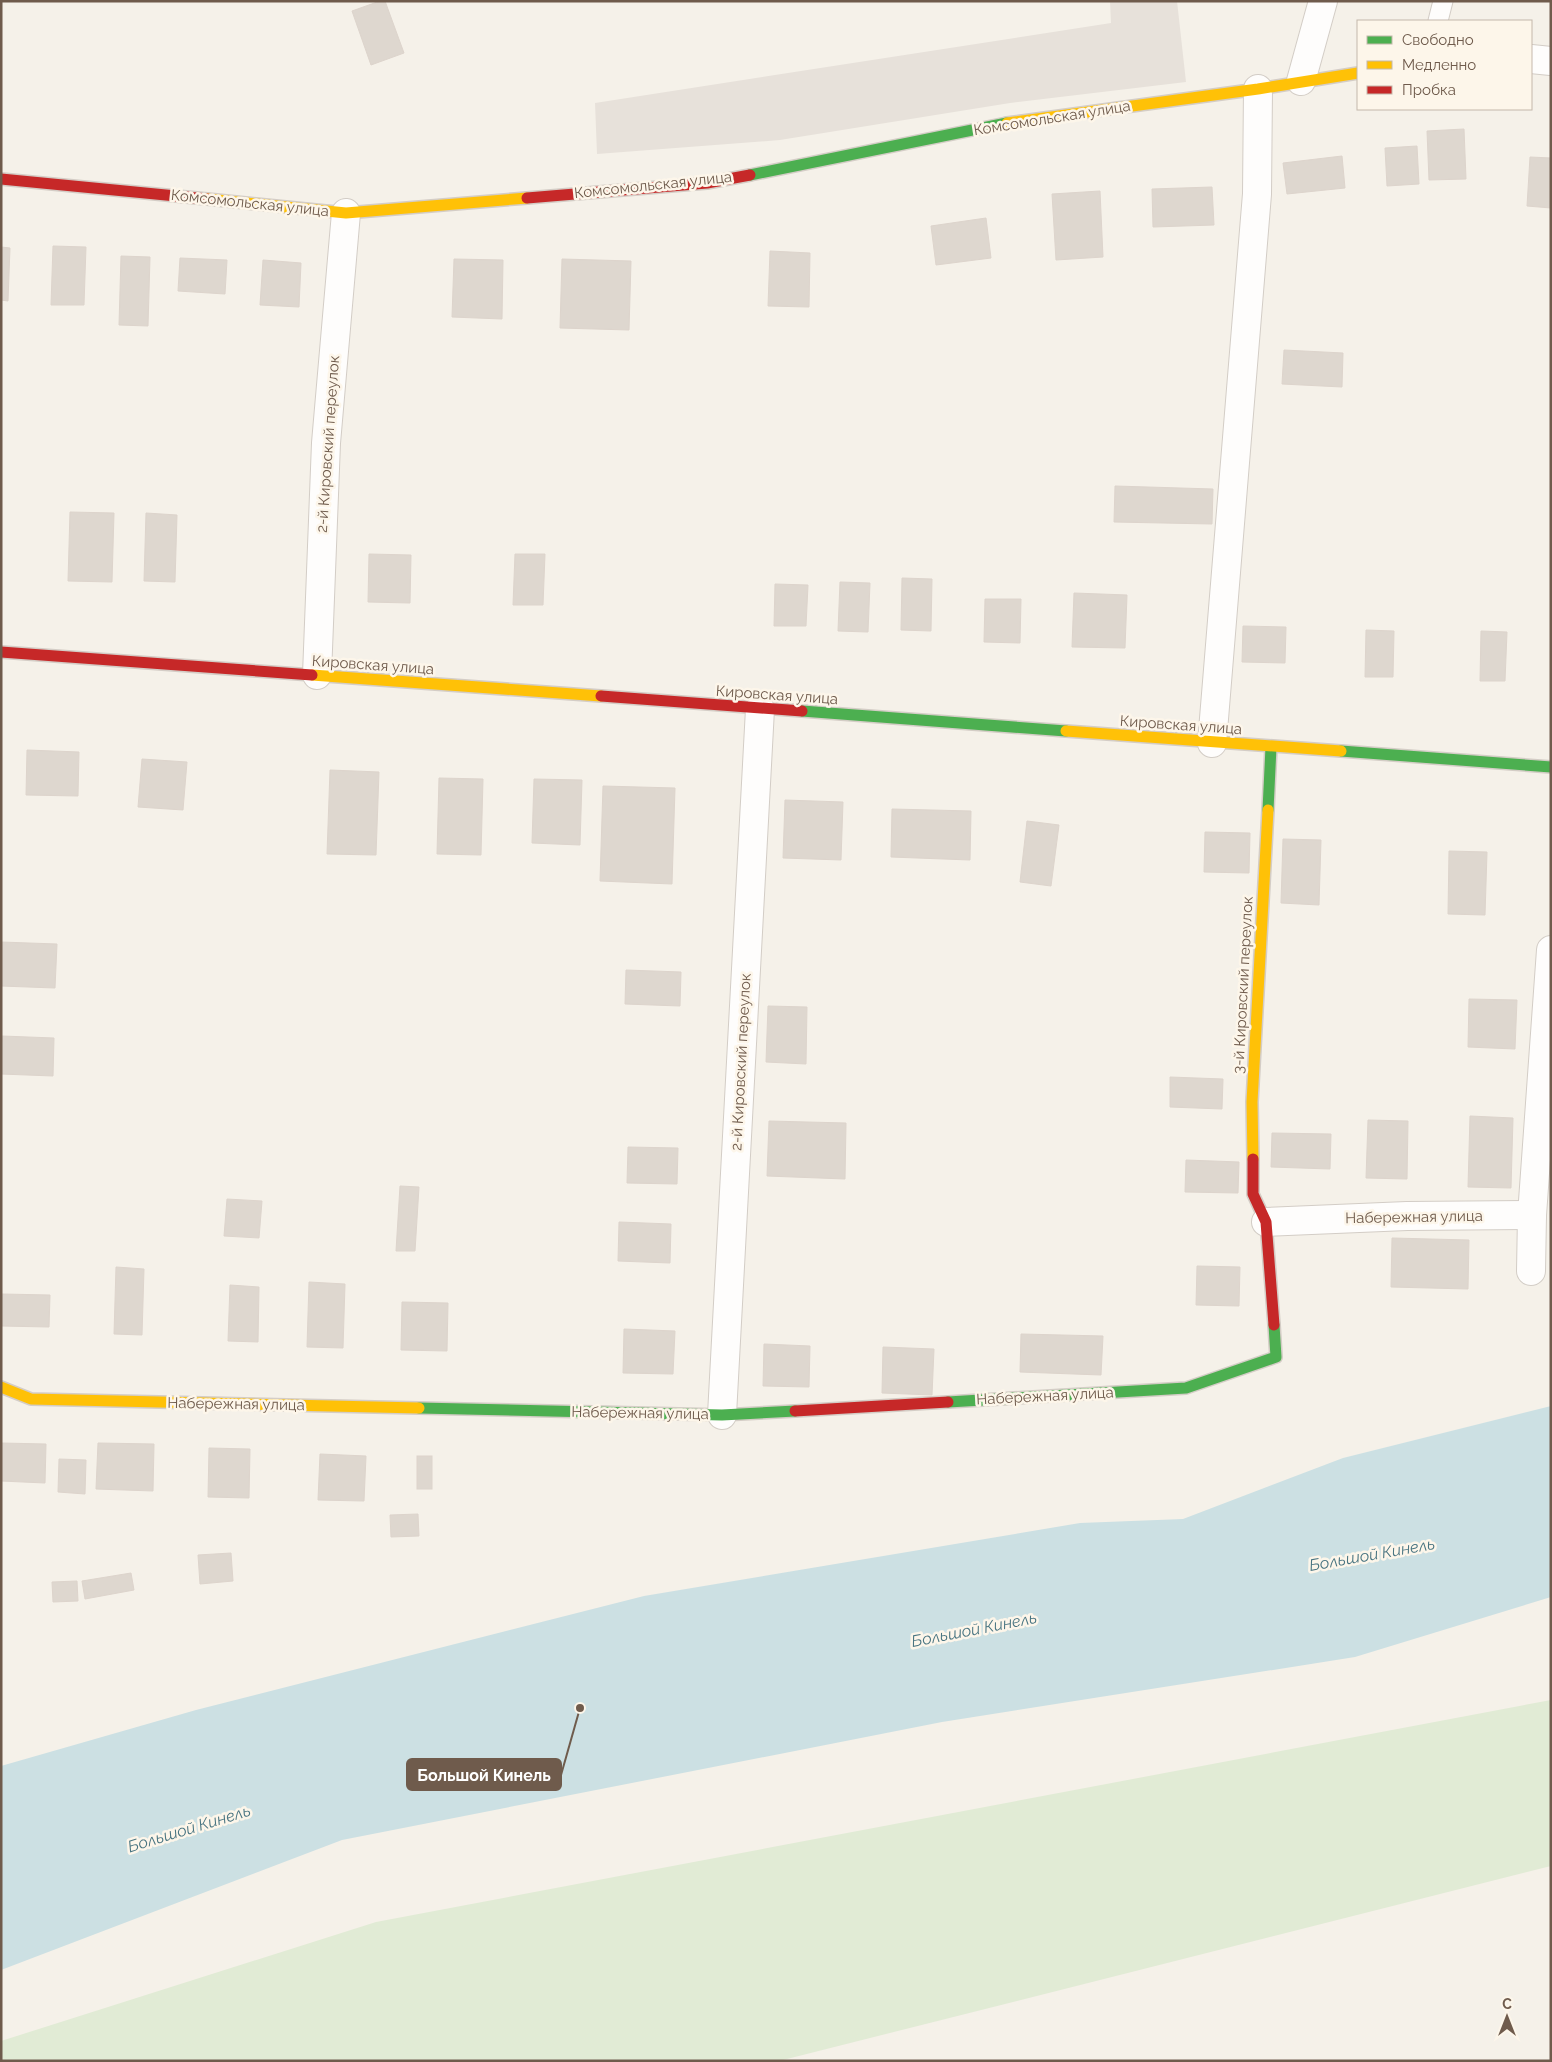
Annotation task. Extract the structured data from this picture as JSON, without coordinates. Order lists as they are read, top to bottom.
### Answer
{
  "streets": {
    "street": [
      "Комсомольская улица",
      "2-й Кировский переулок",
      "Кировская улица",
      "3-й Кировский переулок",
      "Набережная улица"
    ]
  },
  "crossings": [
    ["Комсомольская улица", "2-й Кировский переулок"],
    ["2-й Кировский переулок", "Кировская улица"],
    ["2-й Кировский переулок", "Набережная улица"],
    ["Кировская улица", "3-й Кировский переулок"],
    ["3-й Кировский переулок", "Набережная улица"]
  ],
  "water": ["Большой Кинель"],
  "places": ["Большой Кинель"],
  "legend": ["Свободно", "Медленно", "Пробка"],
  "north": "top"
}
